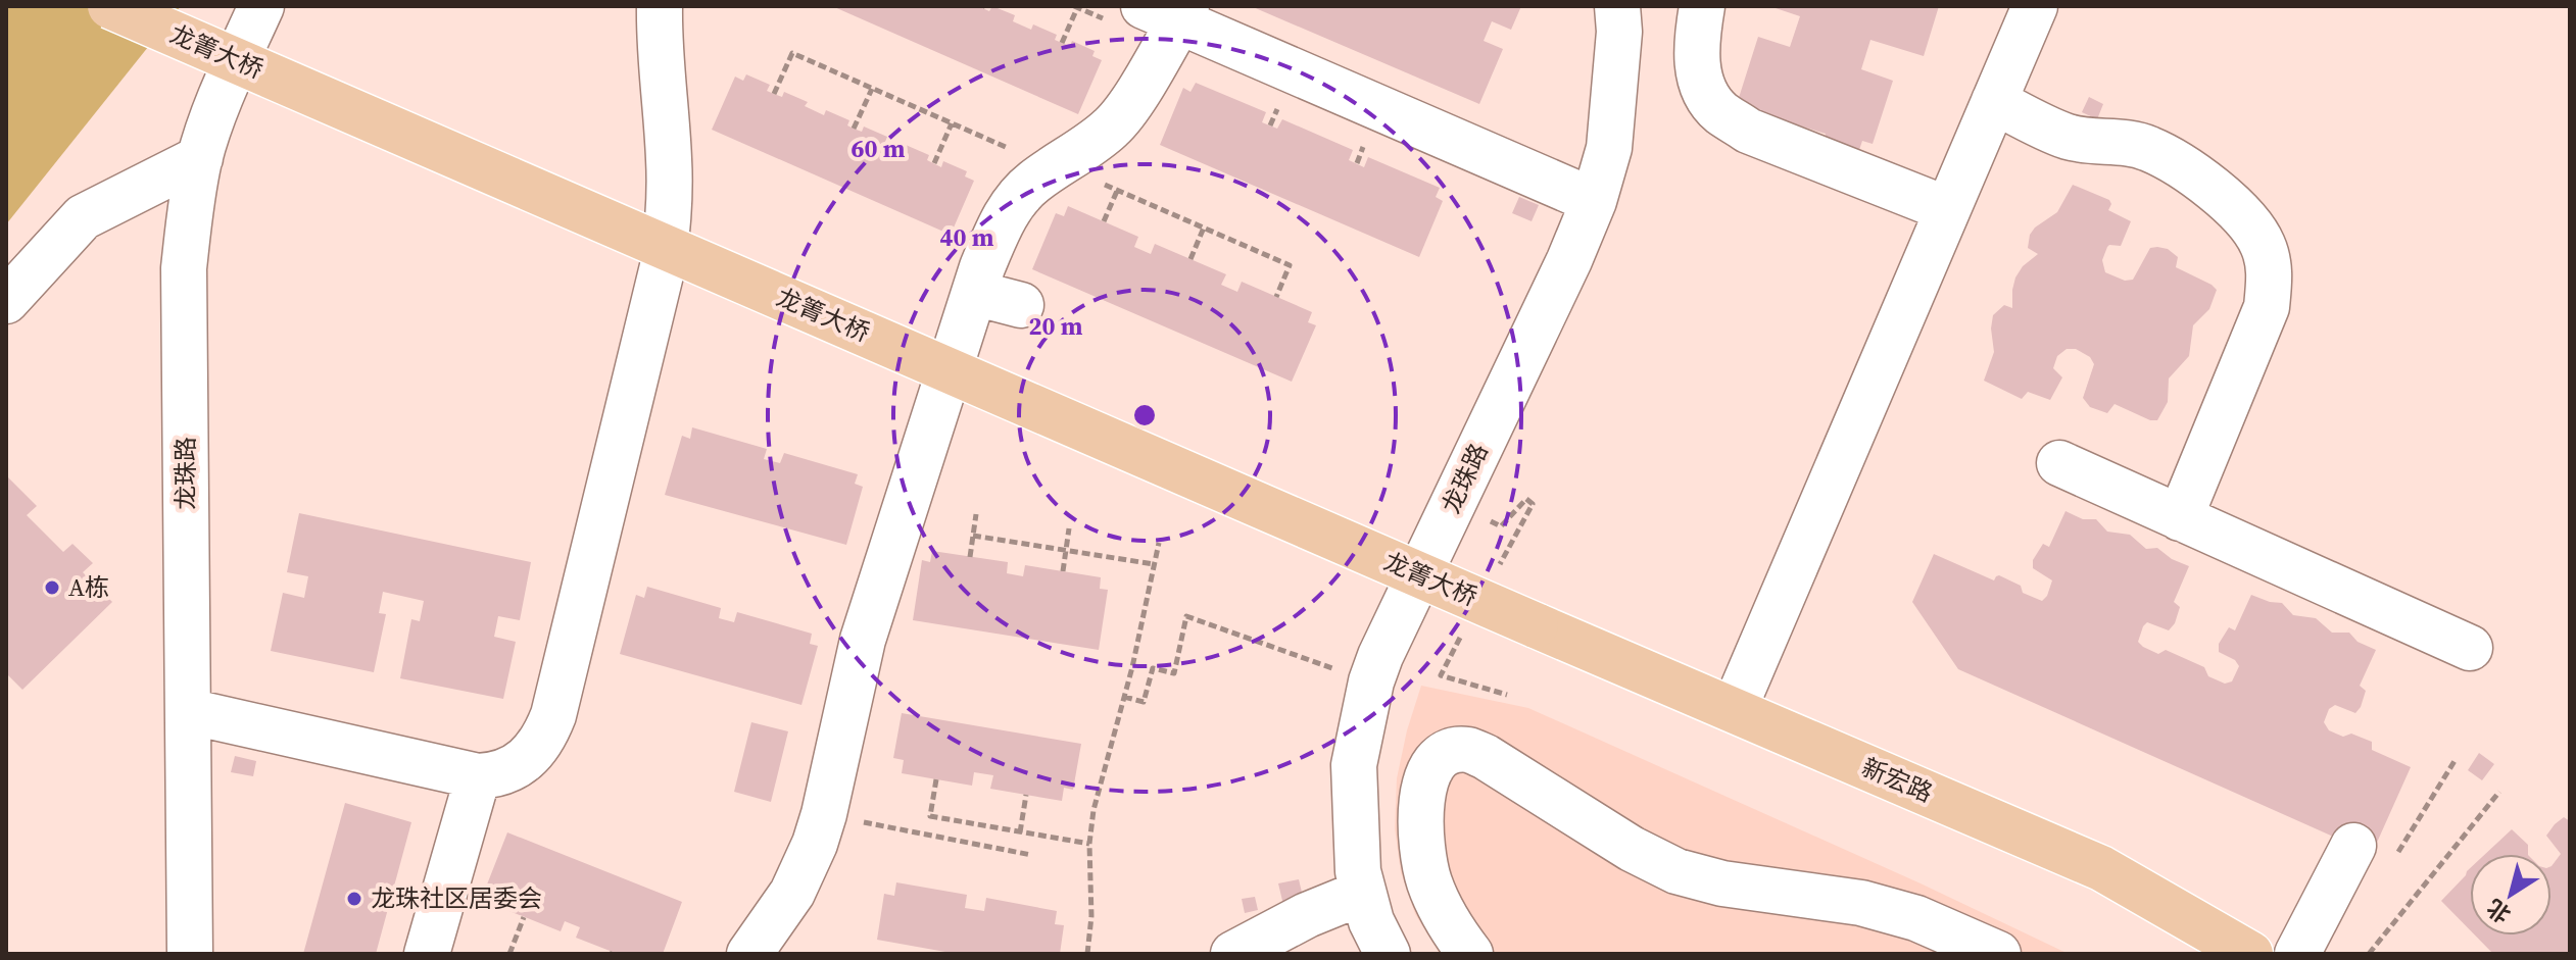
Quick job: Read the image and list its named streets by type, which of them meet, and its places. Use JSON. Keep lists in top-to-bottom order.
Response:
{
  "streets": {
    "main road": ["龙箐大桥", "新宏路"],
    "street": ["龙珠路"]
  },
  "crossings": [
    ["龙箐大桥", "新宏路"]
  ],
  "places": ["A栋", "龙珠社区居委会"],
  "north": "bottom left",
  "rings": ["60 m", "40 m", "20 m"]
}
